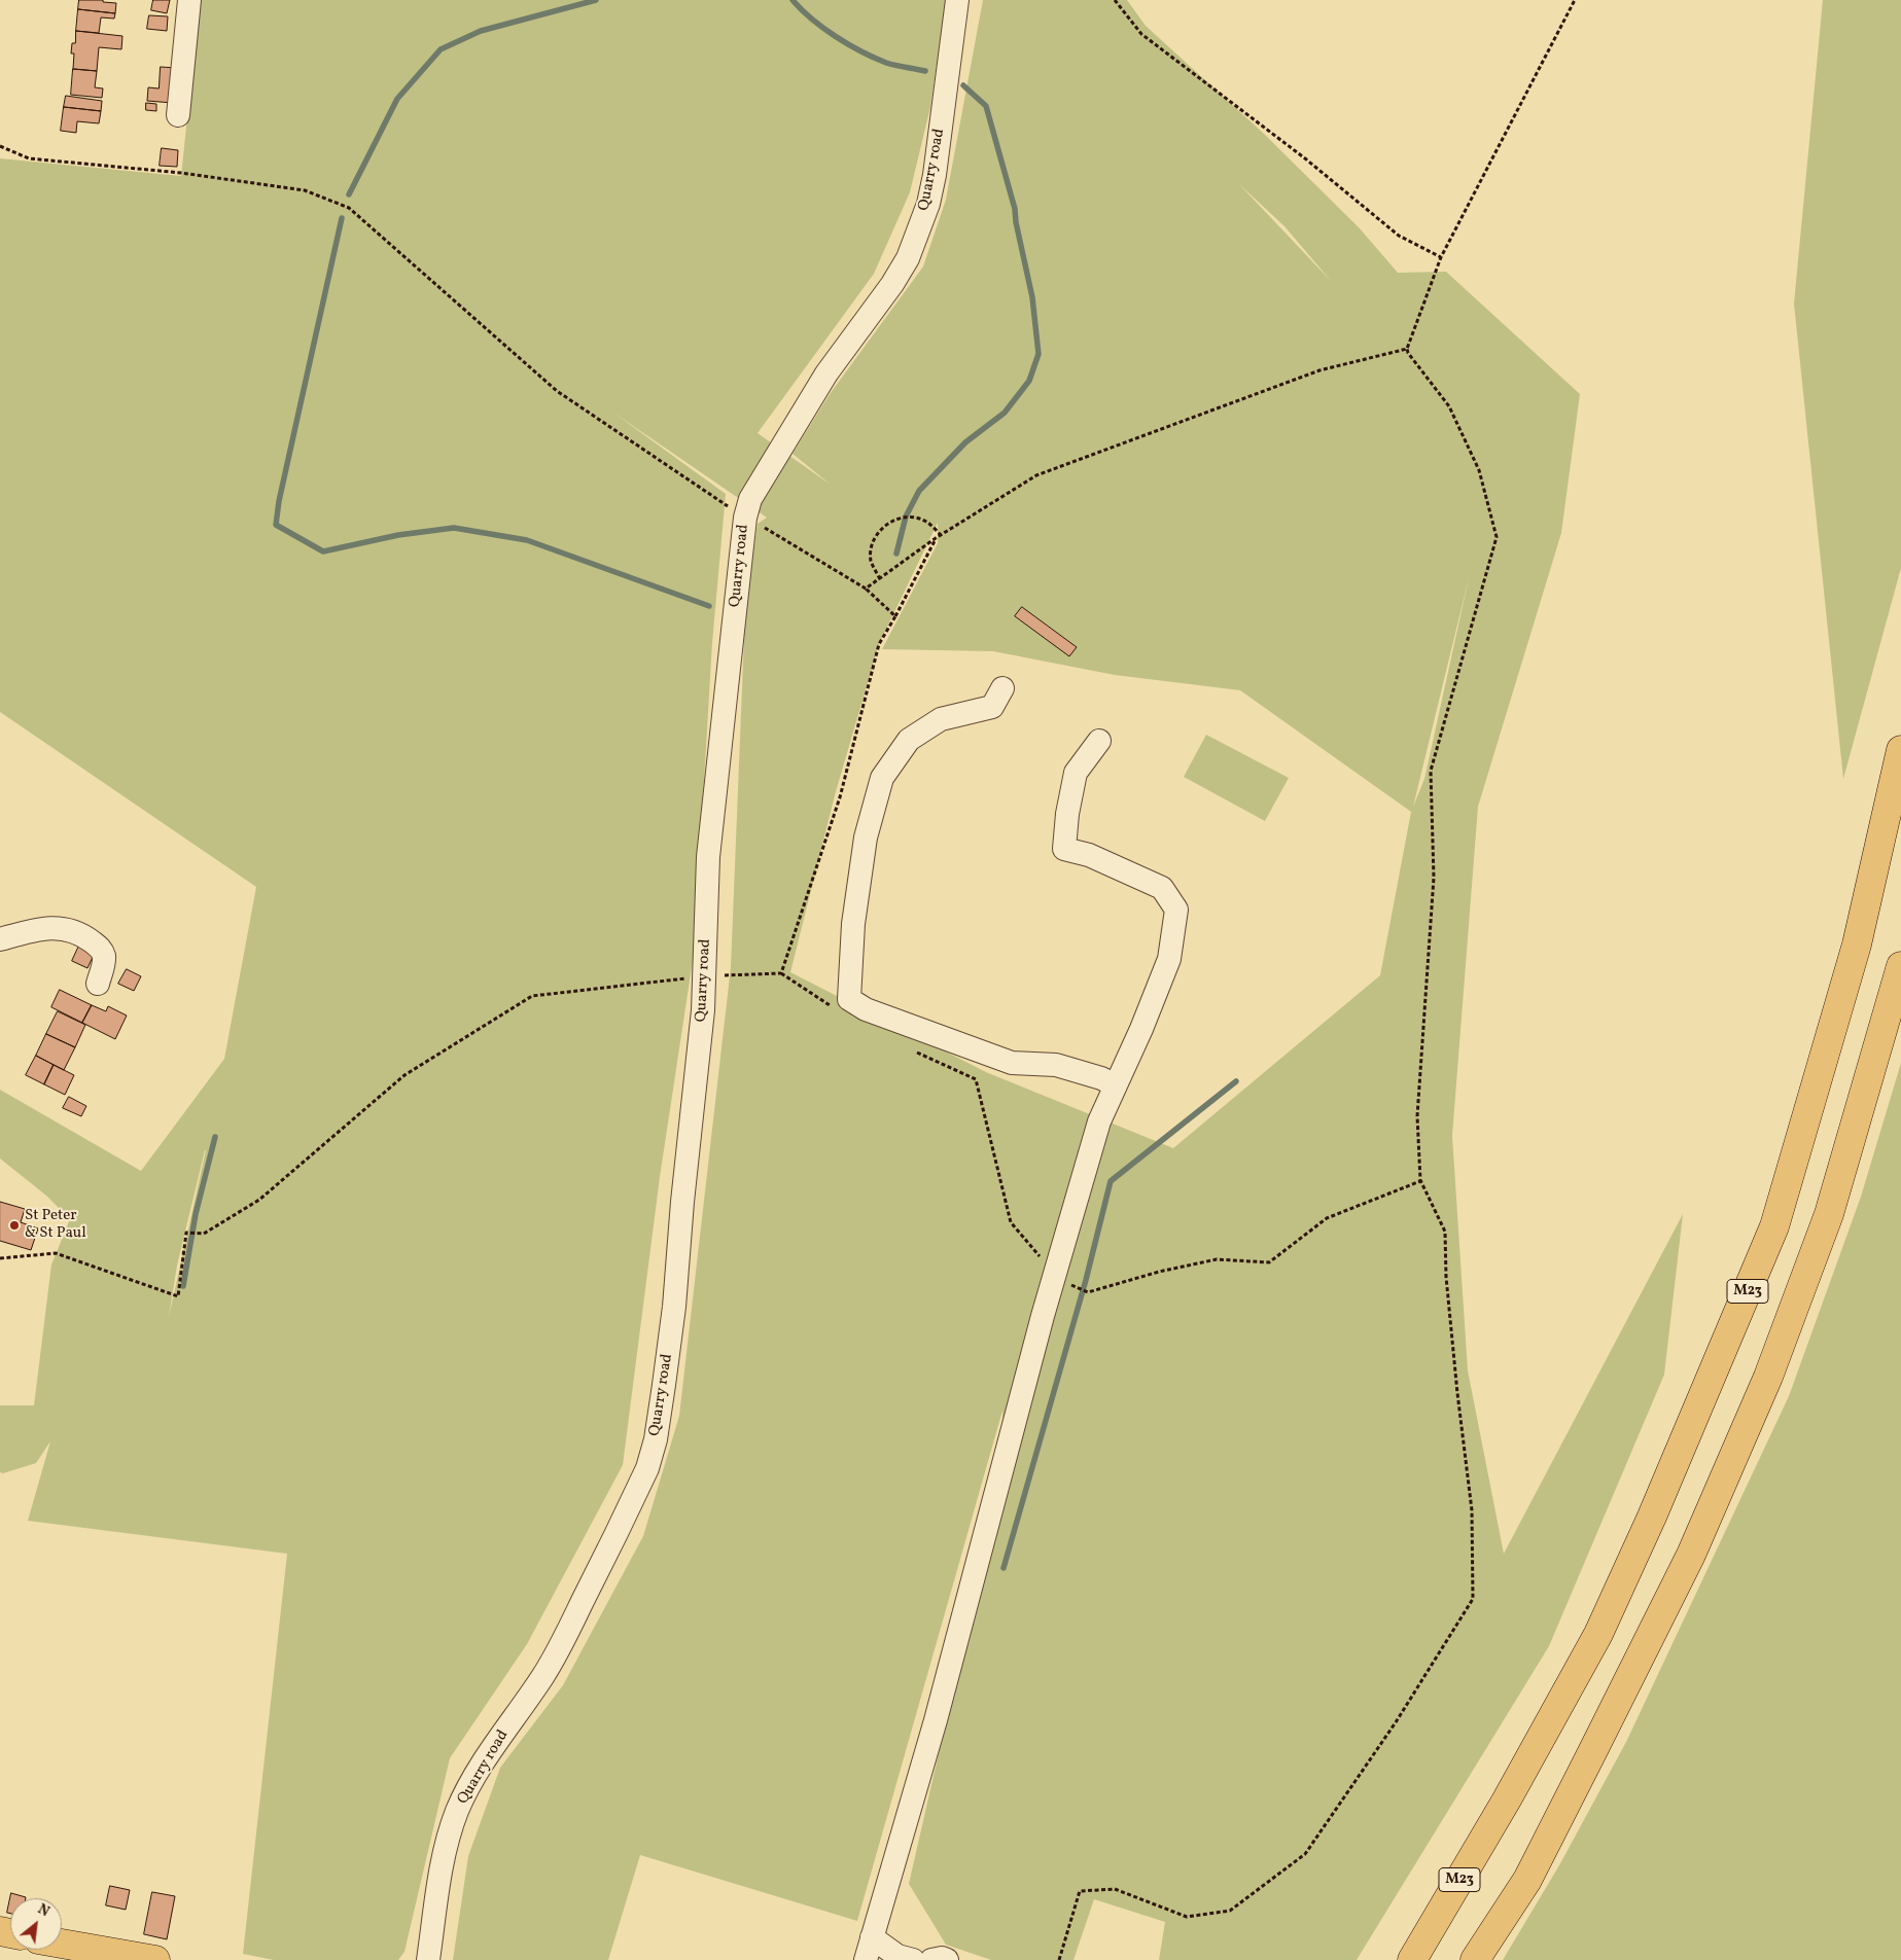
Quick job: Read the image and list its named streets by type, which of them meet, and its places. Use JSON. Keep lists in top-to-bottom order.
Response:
{
  "streets": {
    "main road": ["M23"],
    "street": ["Quarry road"]
  },
  "places": ["St Peter & St Paul"],
  "north": "top right"
}
